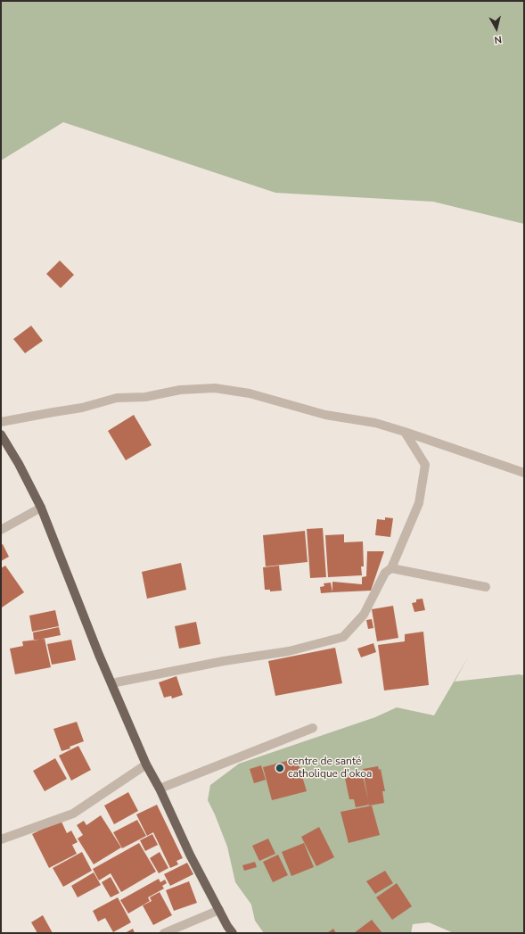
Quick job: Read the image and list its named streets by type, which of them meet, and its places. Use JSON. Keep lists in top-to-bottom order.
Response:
{
  "places": ["centre de santé catholique d'okoa"],
  "north": "bottom"
}
